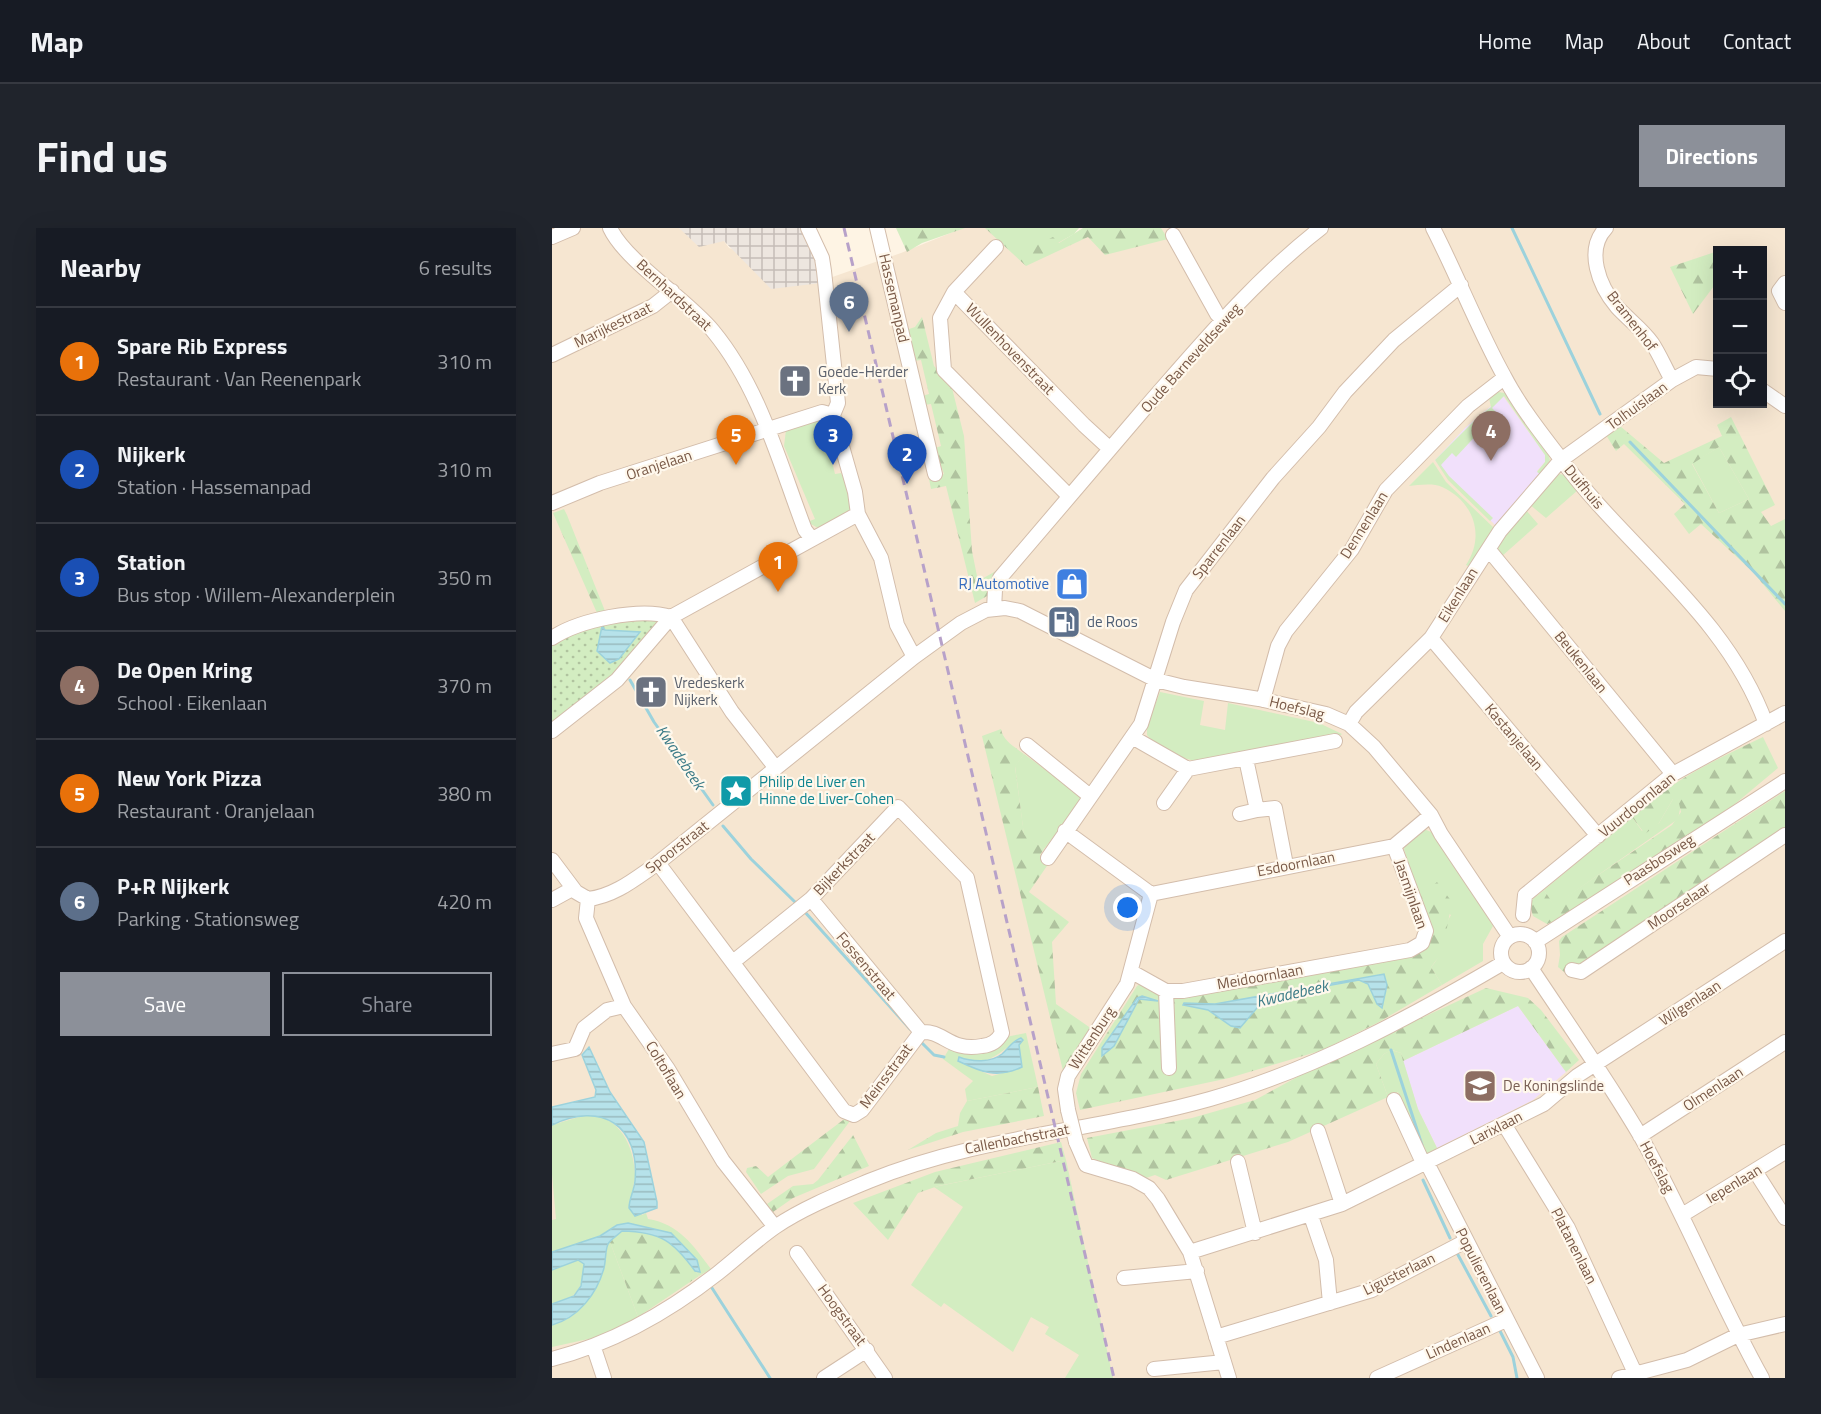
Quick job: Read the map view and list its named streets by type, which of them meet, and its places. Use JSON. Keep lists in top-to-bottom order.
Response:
{
  "streets": {
    "street": [
      "Bernhardstraat",
      "Hassemanpad",
      "Bramenhof",
      "Marijkestraat",
      "Wullenhovenstraat",
      "Oude Barneveldseweg",
      "Tolhuislaan",
      "Oranjelaan",
      "Duifhuis",
      "Dennenlaan",
      "Sparrenlaan",
      "Eikenlaan",
      "Beukenlaan",
      "Hoefslag",
      "Kastanjelaan",
      "Vuurdoornlaan",
      "Spoorstraat",
      "Paasbosweg",
      "Bijkerkstraat",
      "Esdoornlaan",
      "Jasmijnlaan",
      "Moorselaar",
      "Fossenstraat",
      "Meidoornlaan",
      "Wilgenlaan",
      "Wittenburg",
      "Coltoflaan",
      "Meinsstraat",
      "Olmenlaan",
      "Larixlaan",
      "Callenbachstraat",
      "Iepenlaan",
      "Platanenlaan",
      "Populierenlaan",
      "Ligusterlaan",
      "Hoogstraat",
      "Lindenlaan"
    ]
  },
  "crossings": [
    ["Bernhardstraat", "Marijkestraat"],
    ["Bernhardstraat", "Oranjelaan"],
    ["Bramenhof", "Tolhuislaan"],
    ["Wullenhovenstraat", "Oude Barneveldseweg"],
    ["Oude Barneveldseweg", "Hoefslag"],
    ["Tolhuislaan", "Duifhuis"],
    ["Tolhuislaan", "Eikenlaan"],
    ["Duifhuis", "Dennenlaan"],
    ["Duifhuis", "Sparrenlaan"],
    ["Duifhuis", "Eikenlaan"],
    ["Duifhuis", "Vuurdoornlaan"],
    ["Dennenlaan", "Hoefslag"],
    ["Sparrenlaan", "Hoefslag"],
    ["Eikenlaan", "Beukenlaan"],
    ["Eikenlaan", "Hoefslag"],
    ["Eikenlaan", "Kastanjelaan"],
    ["Beukenlaan", "Vuurdoornlaan"],
    ["Hoefslag", "Paasbosweg"],
    ["Hoefslag", "Esdoornlaan"],
    ["Hoefslag", "Wilgenlaan"],
    ["Hoefslag", "Olmenlaan"],
    ["Hoefslag", "Larixlaan"],
    ["Hoefslag", "Callenbachstraat"],
    ["Hoefslag", "Iepenlaan"],
    ["Kastanjelaan", "Vuurdoornlaan"],
    ["Spoorstraat", "Coltoflaan"],
    ["Spoorstraat", "Meinsstraat"],
    ["Paasbosweg", "Callenbachstraat"],
    ["Bijkerkstraat", "Fossenstraat"],
    ["Bijkerkstraat", "Meinsstraat"],
    ["Esdoornlaan", "Jasmijnlaan"],
    ["Esdoornlaan", "Wittenburg"],
    ["Jasmijnlaan", "Meidoornlaan"],
    ["Fossenstraat", "Meinsstraat"],
    ["Wilgenlaan", "Larixlaan"],
    ["Wittenburg", "Larixlaan"],
    ["Wittenburg", "Ligusterlaan"],
    ["Coltoflaan", "Callenbachstraat"],
    ["Larixlaan", "Platanenlaan"],
    ["Larixlaan", "Populierenlaan"],
    ["Populierenlaan", "Ligusterlaan"],
    ["Populierenlaan", "Lindenlaan"]
  ],
  "water": ["Kwadebeek"],
  "places": {
    "church": ["Goede-Herder Kerk", "Vredeskerk Nijkerk"],
    "shop": ["RJ Automotive"],
    "fuel station": ["de Roos"],
    "place": ["Philip de Liver en Hinne de Liver-Cohen"],
    "school or university": ["De Koningslinde"]
  },
  "page": {
    "header": "Map",
    "nav": [
      "Home",
      "Map",
      "About",
      "Contact"
    ],
    "title": "Find us",
    "buttons": [
      "Directions",
      ["Save", "Share"]
    ],
    "heading": ["Nearby", "6 results"],
    "map_buttons": ["+", "−"],
    "pins": [
      "6",
      "4",
      "3",
      "5",
      "2",
      "1"
    ],
    "list": [
      {
        "mark": "1",
        "name": "Spare Rib Express",
        "note": "Restaurant · Van Reenenpark",
        "value": "310 m"
      },
      {
        "mark": "2",
        "name": "Nijkerk",
        "note": "Station · Hassemanpad",
        "value": "310 m"
      },
      {
        "mark": "3",
        "name": "Station",
        "note": "Bus stop · Willem-Alexanderplein",
        "value": "350 m"
      },
      {
        "mark": "4",
        "name": "De Open Kring",
        "note": "School · Eikenlaan",
        "value": "370 m"
      },
      {
        "mark": "5",
        "name": "New York Pizza",
        "note": "Restaurant · Oranjelaan",
        "value": "380 m"
      },
      {
        "mark": "6",
        "name": "P+R Nijkerk",
        "note": "Parking · Stationsweg",
        "value": "420 m"
      }
    ]
  }
}
